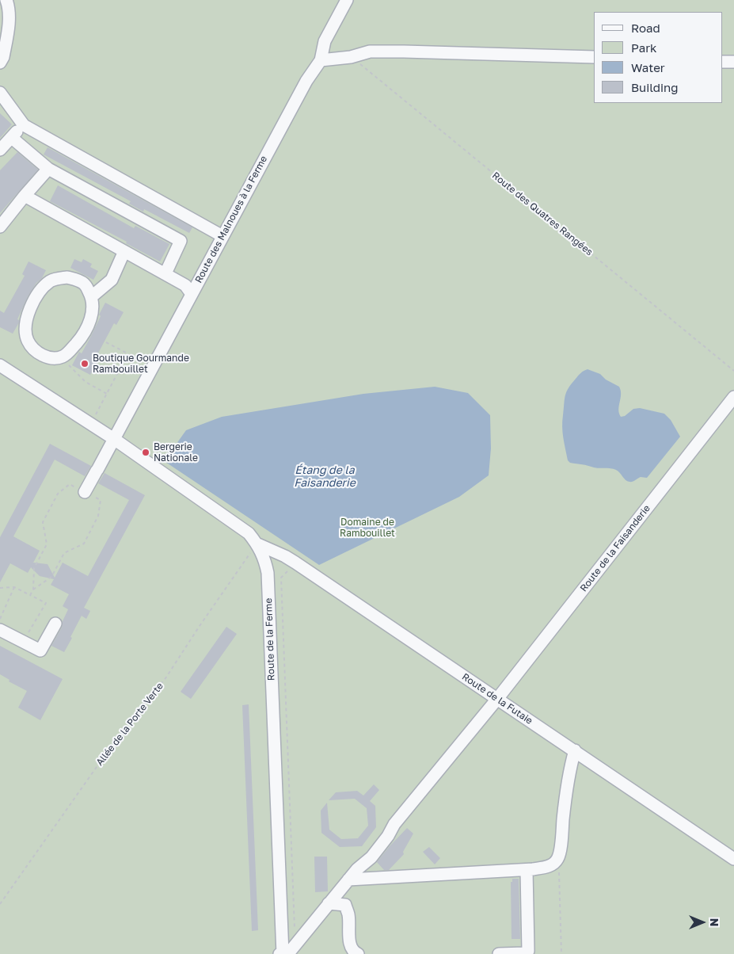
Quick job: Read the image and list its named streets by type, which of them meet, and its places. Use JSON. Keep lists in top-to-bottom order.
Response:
{
  "streets": {
    "street": [
      "Route des Malnoues à la Ferme",
      "Route de la Faisanderie",
      "Route de la Ferme",
      "Route de la Futaie"
    ],
    "path": ["Route des Quatres Rangées", "Allée de la Porte Verte"]
  },
  "crossings": [
    ["Route des Malnoues à la Ferme", "Route de la Ferme"],
    ["Route de la Faisanderie", "Route de la Ferme"],
    ["Route de la Faisanderie", "Route de la Futaie"],
    ["Route de la Ferme", "Route de la Futaie"],
    ["Route de la Ferme", "Allée de la Porte Verte"],
    ["Route de la Futaie", "Allée de la Porte Verte"]
  ],
  "water": ["Étang de la Faisanderie"],
  "parks": ["Domaine de Rambouillet"],
  "places": ["Boutique Gourmande Rambouillet", "Bergerie Nationale"],
  "legend": [
    "Road",
    "Park",
    "Water",
    "Building"
  ],
  "north": "right"
}
